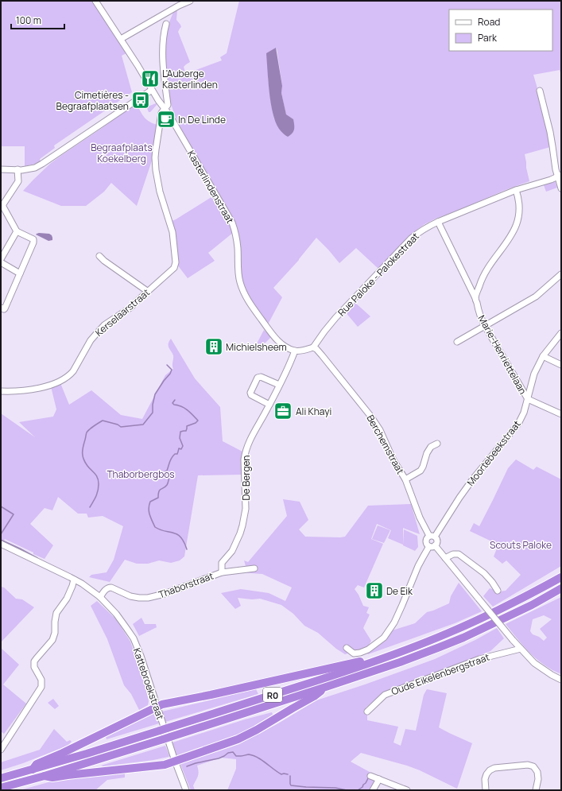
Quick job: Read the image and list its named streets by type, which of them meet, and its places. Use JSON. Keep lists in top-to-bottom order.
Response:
{
  "streets": {
    "highway": ["R0"],
    "street": [
      "Kasterlindenstraat",
      "Rue Paloke - Palokestraat",
      "Kerselaarstraat",
      "Marie-Henriettelaan",
      "Berchemstraat",
      "Moortebeekstraat",
      "De Bergen",
      "Thaborstraat",
      "Oude Eikelenbergstraat",
      "Kattebroekstraat"
    ]
  },
  "crossings": [
    ["Kasterlindenstraat", "Kerselaarstraat"],
    ["Kasterlindenstraat", "De Bergen"],
    ["Rue Paloke - Palokestraat", "Marie-Henriettelaan"],
    ["Rue Paloke - Palokestraat", "Berchemstraat"],
    ["Marie-Henriettelaan", "Moortebeekstraat"],
    ["Berchemstraat", "Moortebeekstraat"],
    ["De Bergen", "Thaborstraat"],
    ["Thaborstraat", "Kattebroekstraat"]
  ],
  "parks": ["Begraafplaats Koekelberg", "Thaborbergbos", "Scouts Paloke"],
  "places": {
    "restaurant": ["L'Auberge Kasterlinden"],
    "bus stop": ["Cimetières - Begraafplaatsen"],
    "cafe": ["In De Linde"],
    "building": ["Michielsheem", "De Eik"],
    "office": ["Ali Khayi"]
  },
  "legend": ["Road", "Park"],
  "scale_bar": "100 m"
}
